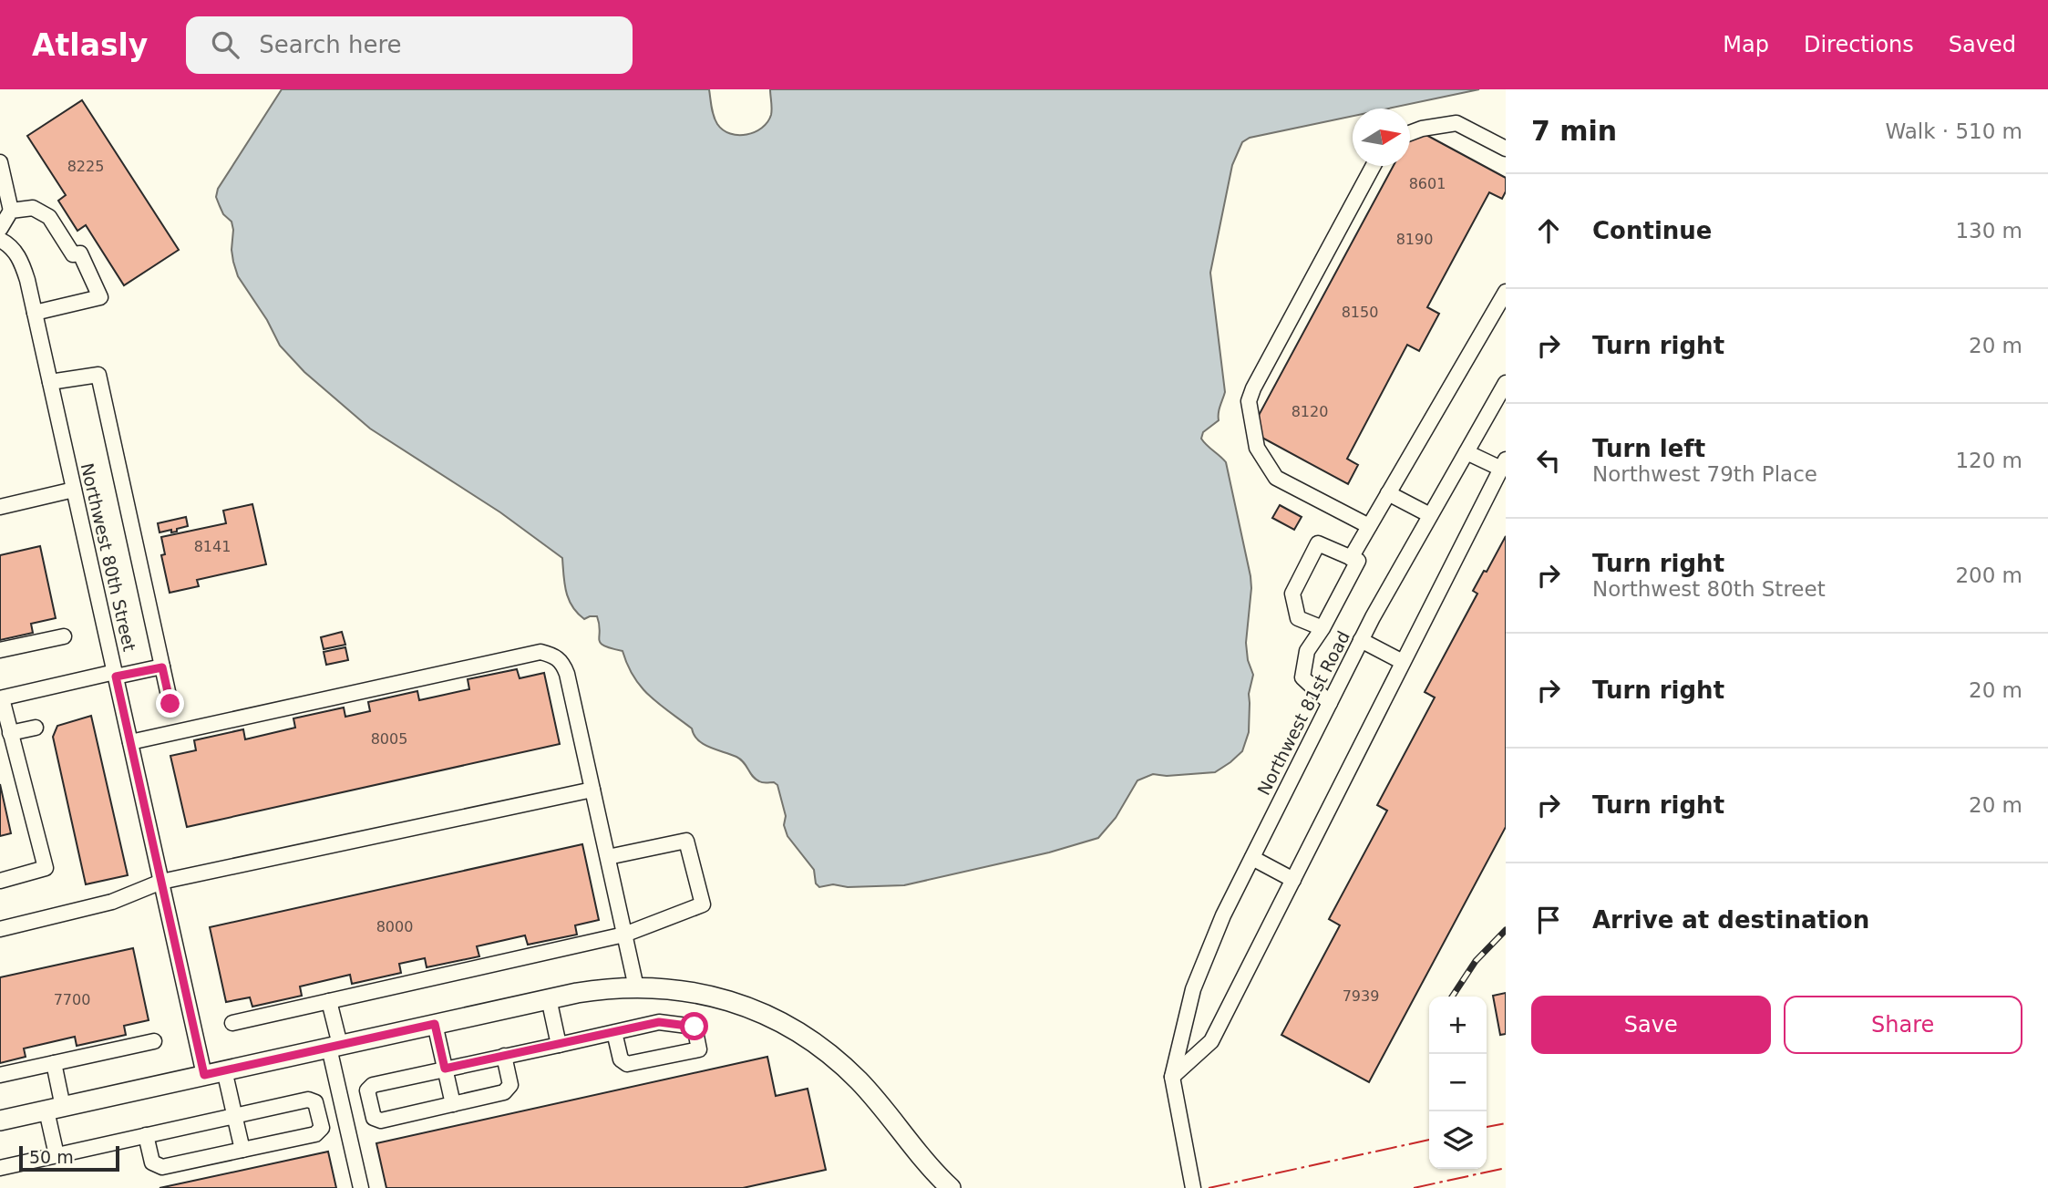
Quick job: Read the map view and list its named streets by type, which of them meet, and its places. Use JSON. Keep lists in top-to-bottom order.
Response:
{
  "streets": {
    "street": ["Northwest 80th Street", "Northwest 81st Road"]
  },
  "house_numbers": [
    "8225",
    "8601",
    "8190",
    "8150",
    "8120",
    "8141",
    "8005",
    "8000",
    "7939",
    "7700"
  ],
  "scale_bar": "50 m",
  "north": "right",
  "page": {
    "header": "Atlasly",
    "search": "Search here",
    "nav": ["Map", "Directions", "Saved"],
    "heading": ["7 min", "Walk · 510 m"],
    "list": [
      ["Continue", "130 m"],
      ["Turn right", "20 m"],
      ["Turn left", "Northwest 79th Place", "120 m"],
      ["Turn right", "Northwest 80th Street", "200 m"],
      ["Turn right", "20 m"],
      ["Turn right", "20 m"],
      "Arrive at destination"
    ],
    "buttons": ["Save", "Share"],
    "map_buttons": ["+", "−"],
    "scale": "50 m"
  }
}
